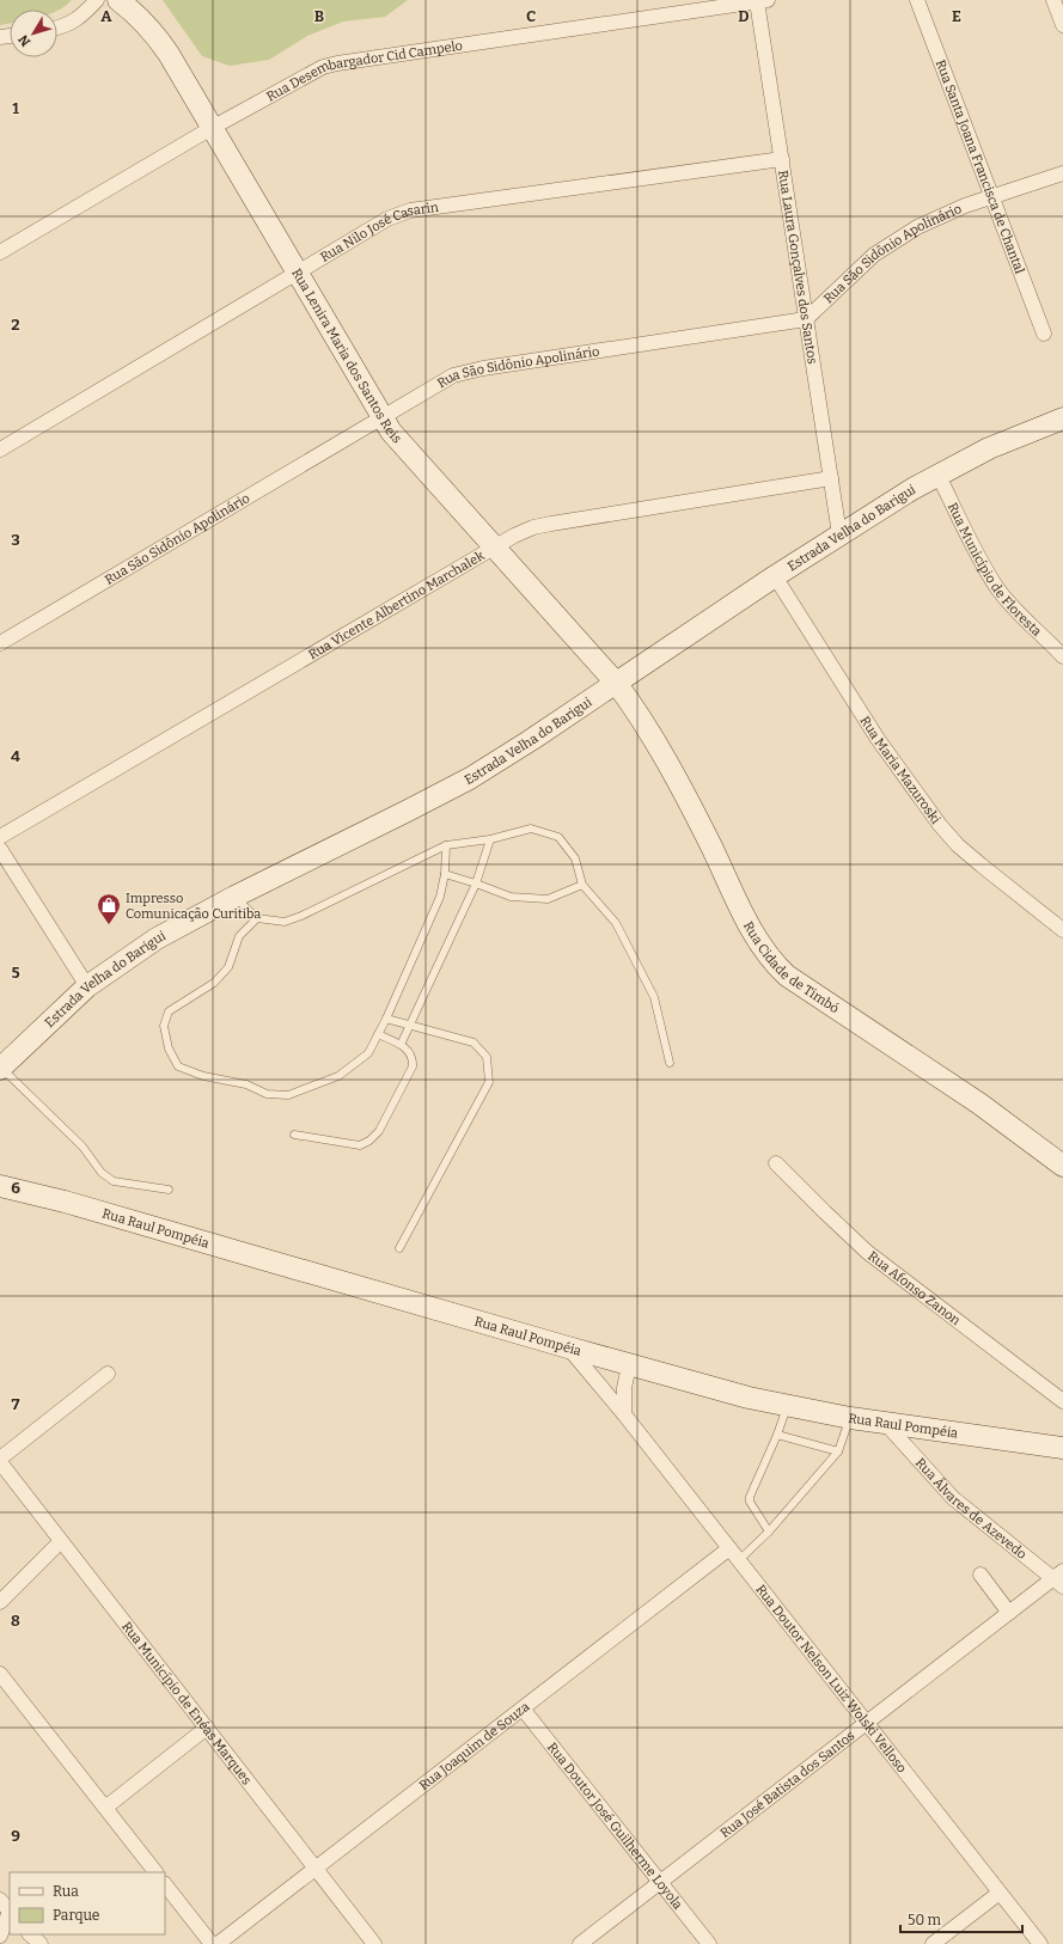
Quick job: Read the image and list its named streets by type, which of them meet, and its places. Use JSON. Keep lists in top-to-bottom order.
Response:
{
  "streets": {
    "main road": [
      "Rua Lenira Maria dos Santos Reis",
      "Estrada Velha do Barigui",
      "Rua Cidade de Timbó",
      "Rua Raul Pompéia"
    ],
    "street": [
      "Rua Desembargador Cid Campelo",
      "Rua Santa Joana Francisca de Chantal",
      "Rua Nilo José Casarin",
      "Rua São Sidônio Apolinário",
      "Rua Laura Gonçalves dos Santos",
      "Rua Município de Floresta",
      "Rua Vicente Albertino Marchalek",
      "Rua Maria Mazuroski",
      "Rua Afonso Zanon",
      "Rua Álvares de Azevedo",
      "Rua Doutor Nelson Luiz Wolski Velloso",
      "Rua Município de Enéas Marques",
      "Rua Joaquim de Souza",
      "Rua José Batista dos Santos",
      "Rua Doutor José Guilherme Loyola"
    ]
  },
  "crossings": [
    ["Rua Desembargador Cid Campelo", "Rua Laura Gonçalves dos Santos"],
    ["Rua Desembargador Cid Campelo", "Rua Lenira Maria dos Santos Reis"],
    ["Rua Santa Joana Francisca de Chantal", "Rua São Sidônio Apolinário"],
    ["Rua Nilo José Casarin", "Rua Laura Gonçalves dos Santos"],
    ["Rua Nilo José Casarin", "Rua Lenira Maria dos Santos Reis"],
    ["Rua São Sidônio Apolinário", "Rua Laura Gonçalves dos Santos"],
    ["Rua São Sidônio Apolinário", "Rua Lenira Maria dos Santos Reis"],
    ["Rua Laura Gonçalves dos Santos", "Estrada Velha do Barigui"],
    ["Rua Laura Gonçalves dos Santos", "Rua Vicente Albertino Marchalek"],
    ["Rua Lenira Maria dos Santos Reis", "Estrada Velha do Barigui"],
    ["Rua Lenira Maria dos Santos Reis", "Rua Vicente Albertino Marchalek"],
    ["Rua Lenira Maria dos Santos Reis", "Rua Cidade de Timbó"],
    ["Estrada Velha do Barigui", "Rua Município de Floresta"],
    ["Estrada Velha do Barigui", "Rua Maria Mazuroski"],
    ["Estrada Velha do Barigui", "Rua Cidade de Timbó"],
    ["Rua Raul Pompéia", "Rua Álvares de Azevedo"],
    ["Rua Raul Pompéia", "Rua Doutor Nelson Luiz Wolski Velloso"],
    ["Rua Álvares de Azevedo", "Rua José Batista dos Santos"],
    ["Rua Doutor Nelson Luiz Wolski Velloso", "Rua Joaquim de Souza"],
    ["Rua Doutor Nelson Luiz Wolski Velloso", "Rua José Batista dos Santos"],
    ["Rua Município de Enéas Marques", "Rua Joaquim de Souza"],
    ["Rua Joaquim de Souza", "Rua Doutor José Guilherme Loyola"],
    ["Rua José Batista dos Santos", "Rua Doutor José Guilherme Loyola"]
  ],
  "places": {
    "shop": ["Impresso Comunicação Curitiba"]
  },
  "legend": ["Rua", "Parque"],
  "scale_bar": "50 m",
  "north": "bottom left",
  "grid": {
    "columns": [
      "A",
      "B",
      "C",
      "D",
      "E"
    ],
    "rows": [
      "1",
      "2",
      "3",
      "4",
      "5",
      "6",
      "7",
      "8",
      "9"
    ]
  }
}
